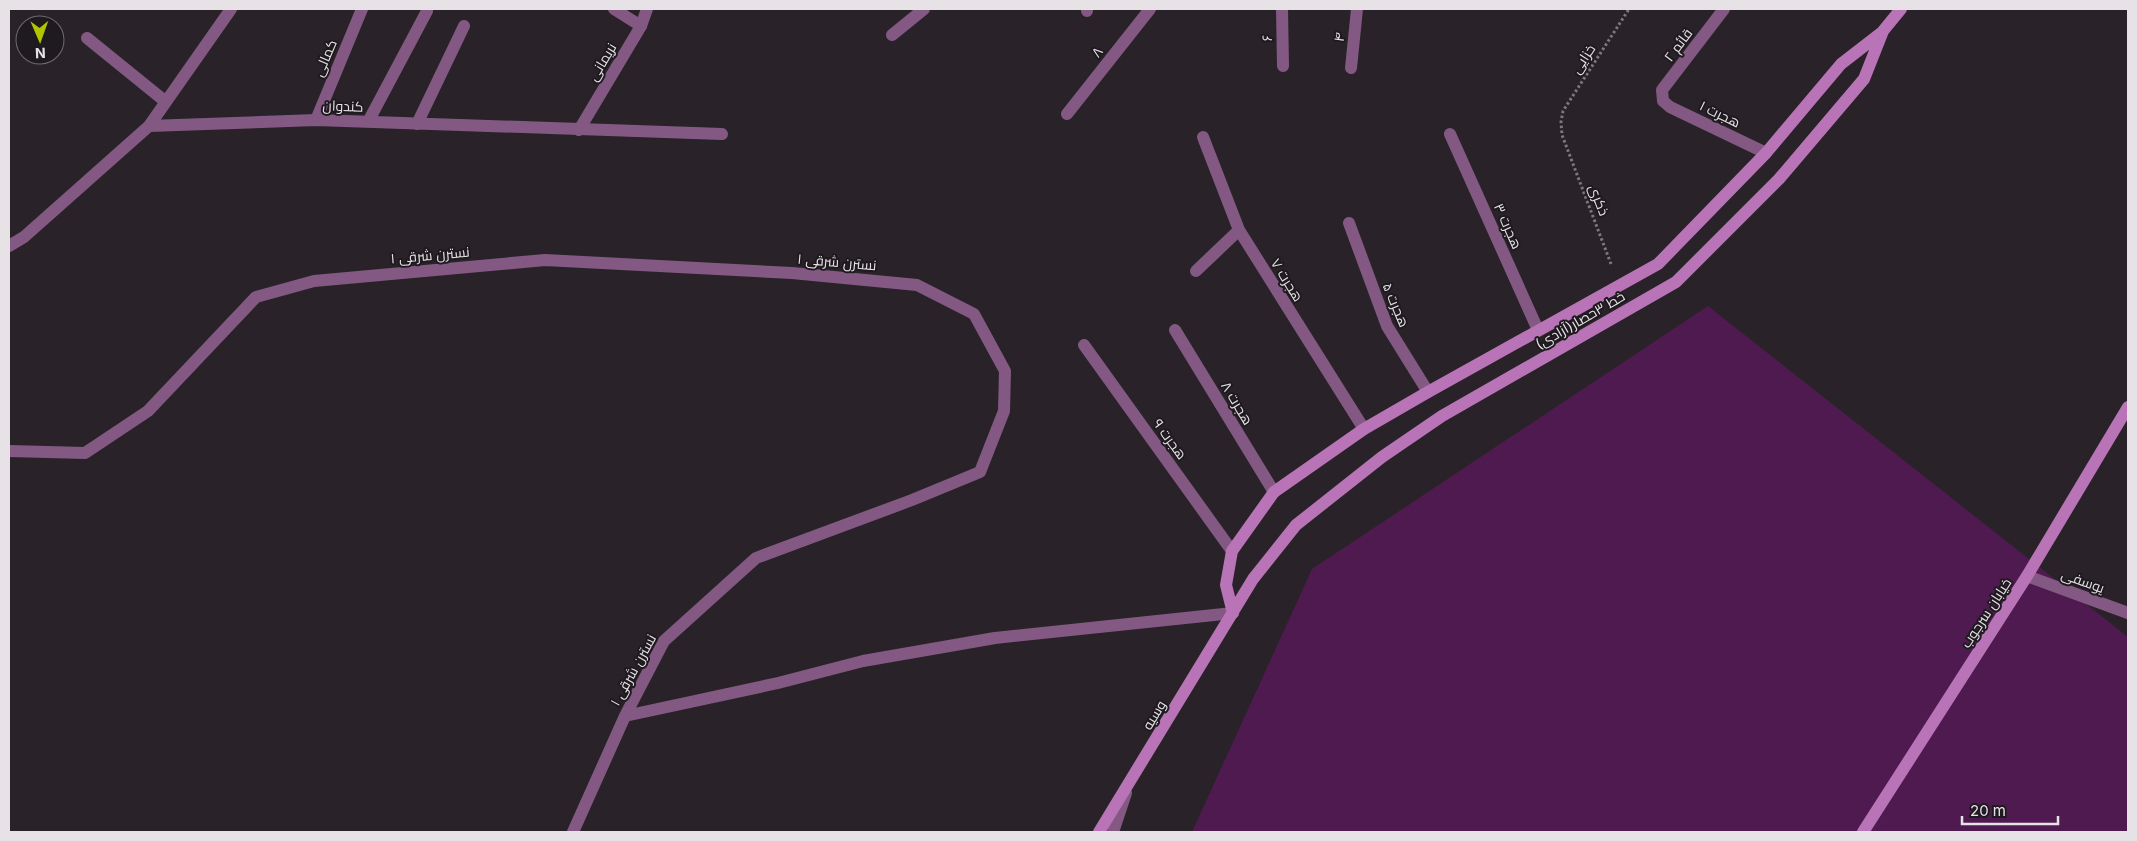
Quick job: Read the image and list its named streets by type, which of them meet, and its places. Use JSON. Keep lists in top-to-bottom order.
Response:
{
  "streets": {
    "street": [
      "۴",
      "۶",
      "قائم ۲",
      "۸",
      "کمالی",
      "نریمانی",
      "کندوان",
      "هجرت ۱",
      "هجرت ۳",
      "نسترن شرقی ۱",
      "هجرت ۷",
      "هجرت ۵",
      "خط ۳حصار(آزادی)",
      "هجرت ۸",
      "هجرت ۹",
      "یوسفی",
      "خیابان سرجوب",
      "وسیه"
    ],
    "path": ["خزایی", "ذکری"]
  },
  "crossings": [
    ["قائم ۲", "هجرت ۱"],
    ["کمالی", "کندوان"],
    ["خزایی", "ذکری"],
    ["نریمانی", "کندوان"],
    ["خط ۳حصار(آزادی)", "وسیه"],
    ["یوسفی", "خیابان سرجوب"]
  ],
  "scale_bar": "20 m",
  "north": "bottom"
}
